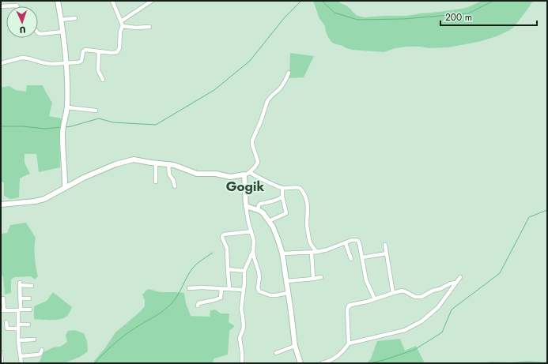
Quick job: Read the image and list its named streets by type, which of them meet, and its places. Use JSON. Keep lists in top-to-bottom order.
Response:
{
  "districts": ["Gogik"],
  "scale_bar": "200 m",
  "north": "bottom"
}
